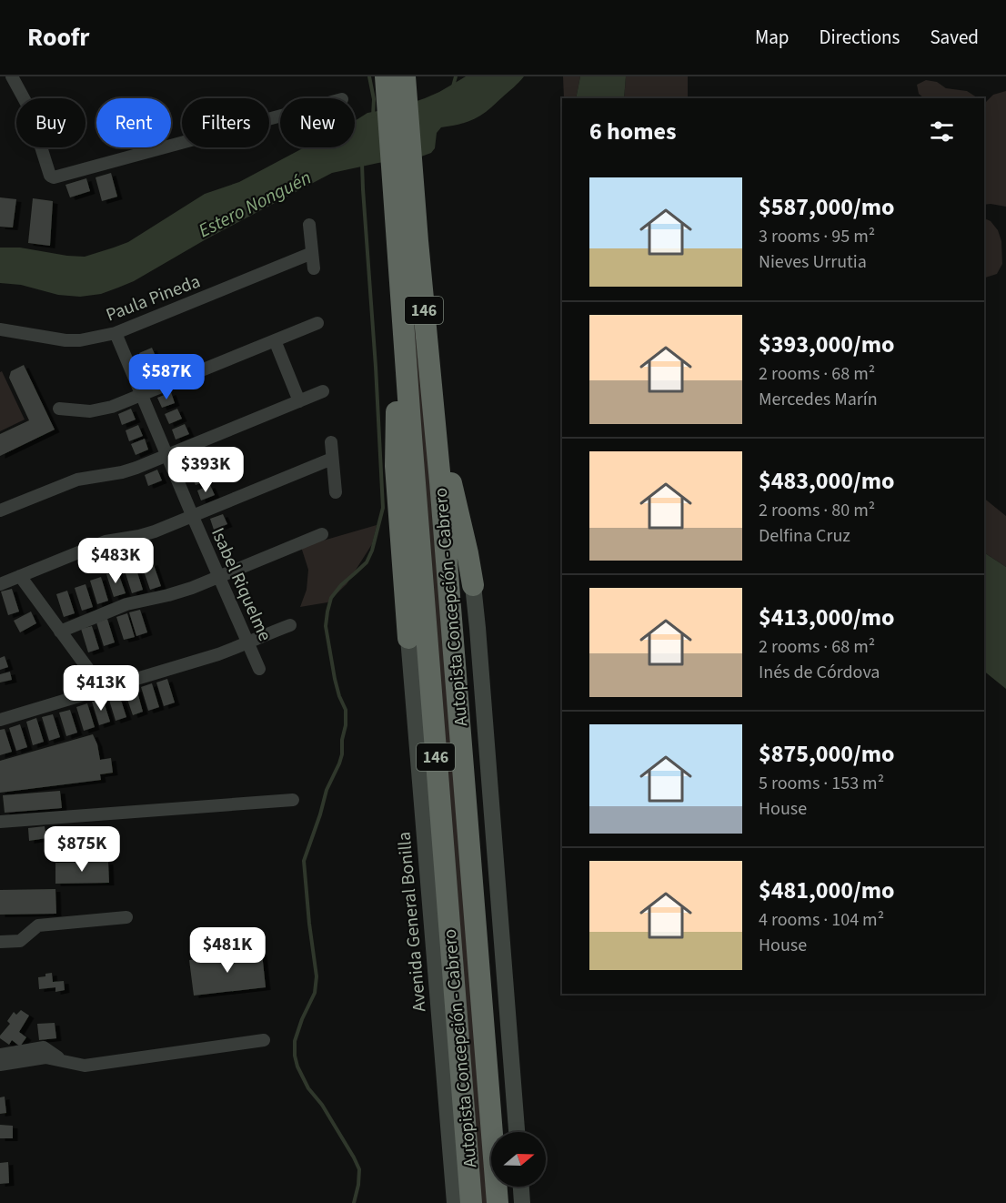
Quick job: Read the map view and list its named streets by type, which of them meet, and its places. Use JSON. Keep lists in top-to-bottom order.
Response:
{
  "streets": {
    "highway": ["146", "Autopista Concepción - Cabrero"],
    "street": ["Paula Pineda", "Isabel Riquelme", "Avenida General Bonilla"]
  },
  "crossings": [
    ["Paula Pineda", "Isabel Riquelme"]
  ],
  "water": ["Estero Nonguén"],
  "north": "right",
  "page": {
    "header": "Roofr",
    "nav": ["Map", "Directions", "Saved"],
    "chip": [
      "Buy",
      "Rent",
      "Filters",
      "New"
    ],
    "heading": "6 homes",
    "list": [
      {
        "name": "$587,000/mo",
        "note": "3 rooms · 95 m² · Nieves Urrutia"
      },
      {
        "name": "$393,000/mo",
        "note": "2 rooms · 68 m² · Mercedes Marín"
      },
      {
        "name": "$483,000/mo",
        "note": "2 rooms · 80 m² · Delfina Cruz"
      },
      {
        "name": "$413,000/mo",
        "note": "2 rooms · 68 m² · Inés de Córdova"
      },
      {
        "name": "$875,000/mo",
        "note": "5 rooms · 153 m² · House"
      },
      {
        "name": "$481,000/mo",
        "note": "4 rooms · 104 m² · House"
      }
    ],
    "price": [
      "$587K",
      "$393K",
      "$483K",
      "$413K",
      "$875K",
      "$481K"
    ]
  }
}
